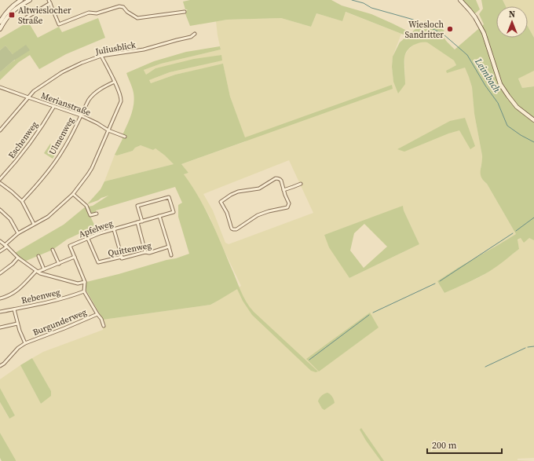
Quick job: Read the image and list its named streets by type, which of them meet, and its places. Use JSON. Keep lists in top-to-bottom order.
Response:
{
  "streets": {
    "street": [
      "Juliusblick",
      "Merianstraße",
      "Ulmenweg",
      "Eschenweg",
      "Apfelweg",
      "Quittenweg",
      "Rebenweg",
      "Burgunderweg"
    ]
  },
  "crossings": [
    ["Juliusblick", "Merianstraße"],
    ["Merianstraße", "Ulmenweg"],
    ["Merianstraße", "Eschenweg"],
    ["Apfelweg", "Quittenweg"],
    ["Apfelweg", "Rebenweg"],
    ["Rebenweg", "Burgunderweg"]
  ],
  "water": ["Leimbach"],
  "places": {
    "transit": ["Altwieslocher Straße"],
    "other": ["Wiesloch Sandritter"]
  },
  "scale_bar": "200 m",
  "north": "top"
}
